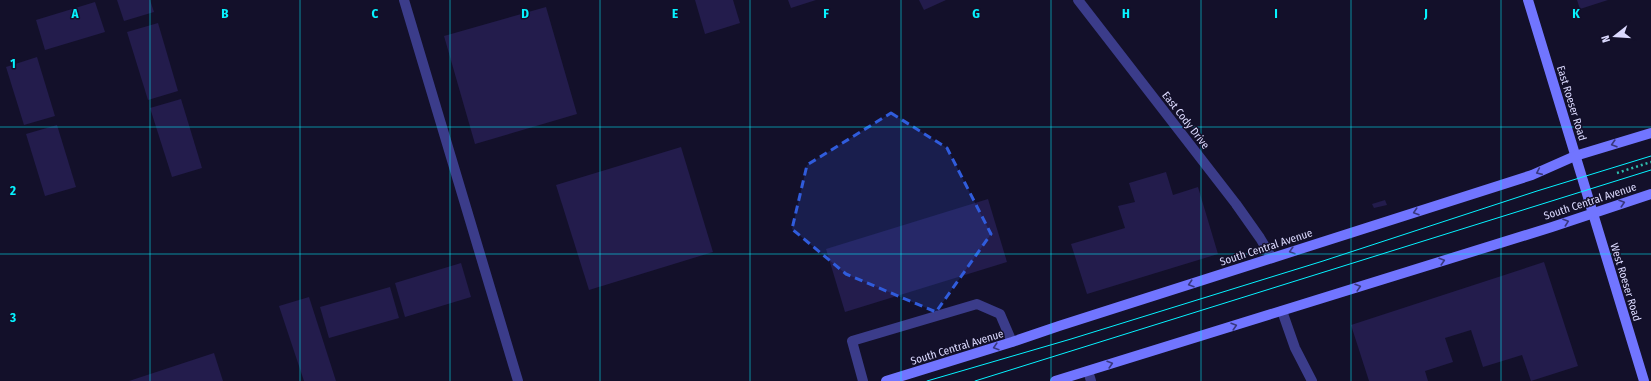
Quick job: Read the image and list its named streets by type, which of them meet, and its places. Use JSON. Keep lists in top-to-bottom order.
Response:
{
  "streets": {
    "main road": ["East Roeser Road", "South Central Avenue", "West Roeser Road"],
    "street": ["East Cody Drive"]
  },
  "crossings": [
    ["East Roeser Road", "South Central Avenue"],
    ["East Roeser Road", "West Roeser Road"],
    ["East Cody Drive", "South Central Avenue"],
    ["South Central Avenue", "West Roeser Road"]
  ],
  "north": "left",
  "grid": {
    "columns": [
      "A",
      "B",
      "C",
      "D",
      "E",
      "F",
      "G",
      "H",
      "I",
      "J",
      "K"
    ],
    "rows": ["1", "2", "3"]
  }
}
